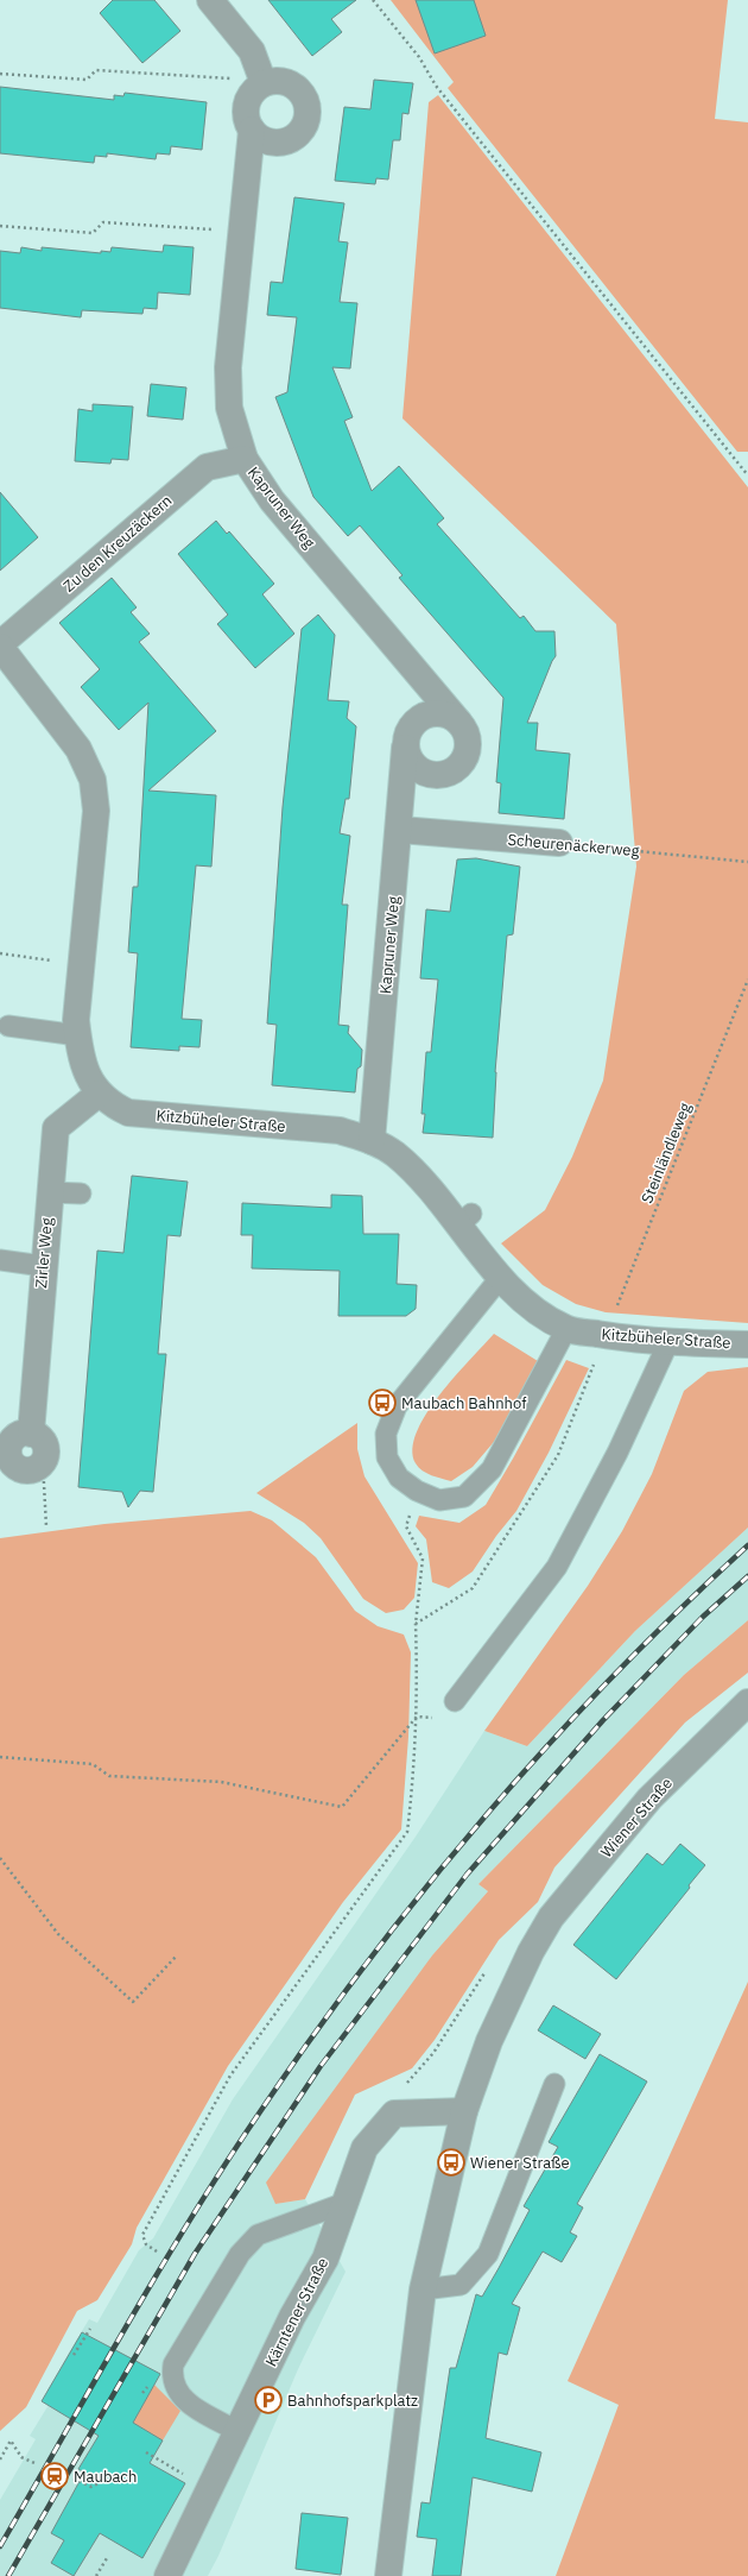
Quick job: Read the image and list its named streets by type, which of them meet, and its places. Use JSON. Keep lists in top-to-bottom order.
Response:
{
  "streets": {
    "street": [
      "Kapruner Weg",
      "Zu den Kreuzäckern",
      "Scheurenäckerweg",
      "Kitzbüheler Straße",
      "Zirler Weg",
      "Wiener Straße",
      "Kärntener Straße"
    ],
    "path": ["Steinländleweg"]
  },
  "crossings": [
    ["Kapruner Weg", "Zu den Kreuzäckern"],
    ["Kapruner Weg", "Scheurenäckerweg"],
    ["Kapruner Weg", "Kitzbüheler Straße"],
    ["Zu den Kreuzäckern", "Kitzbüheler Straße"],
    ["Kitzbüheler Straße", "Steinländleweg"],
    ["Kitzbüheler Straße", "Zirler Weg"]
  ],
  "places": {
    "bus stop": ["Maubach Bahnhof", "Wiener Straße"],
    "parking": ["Bahnhofsparkplatz"],
    "station": ["Maubach"]
  }
}
